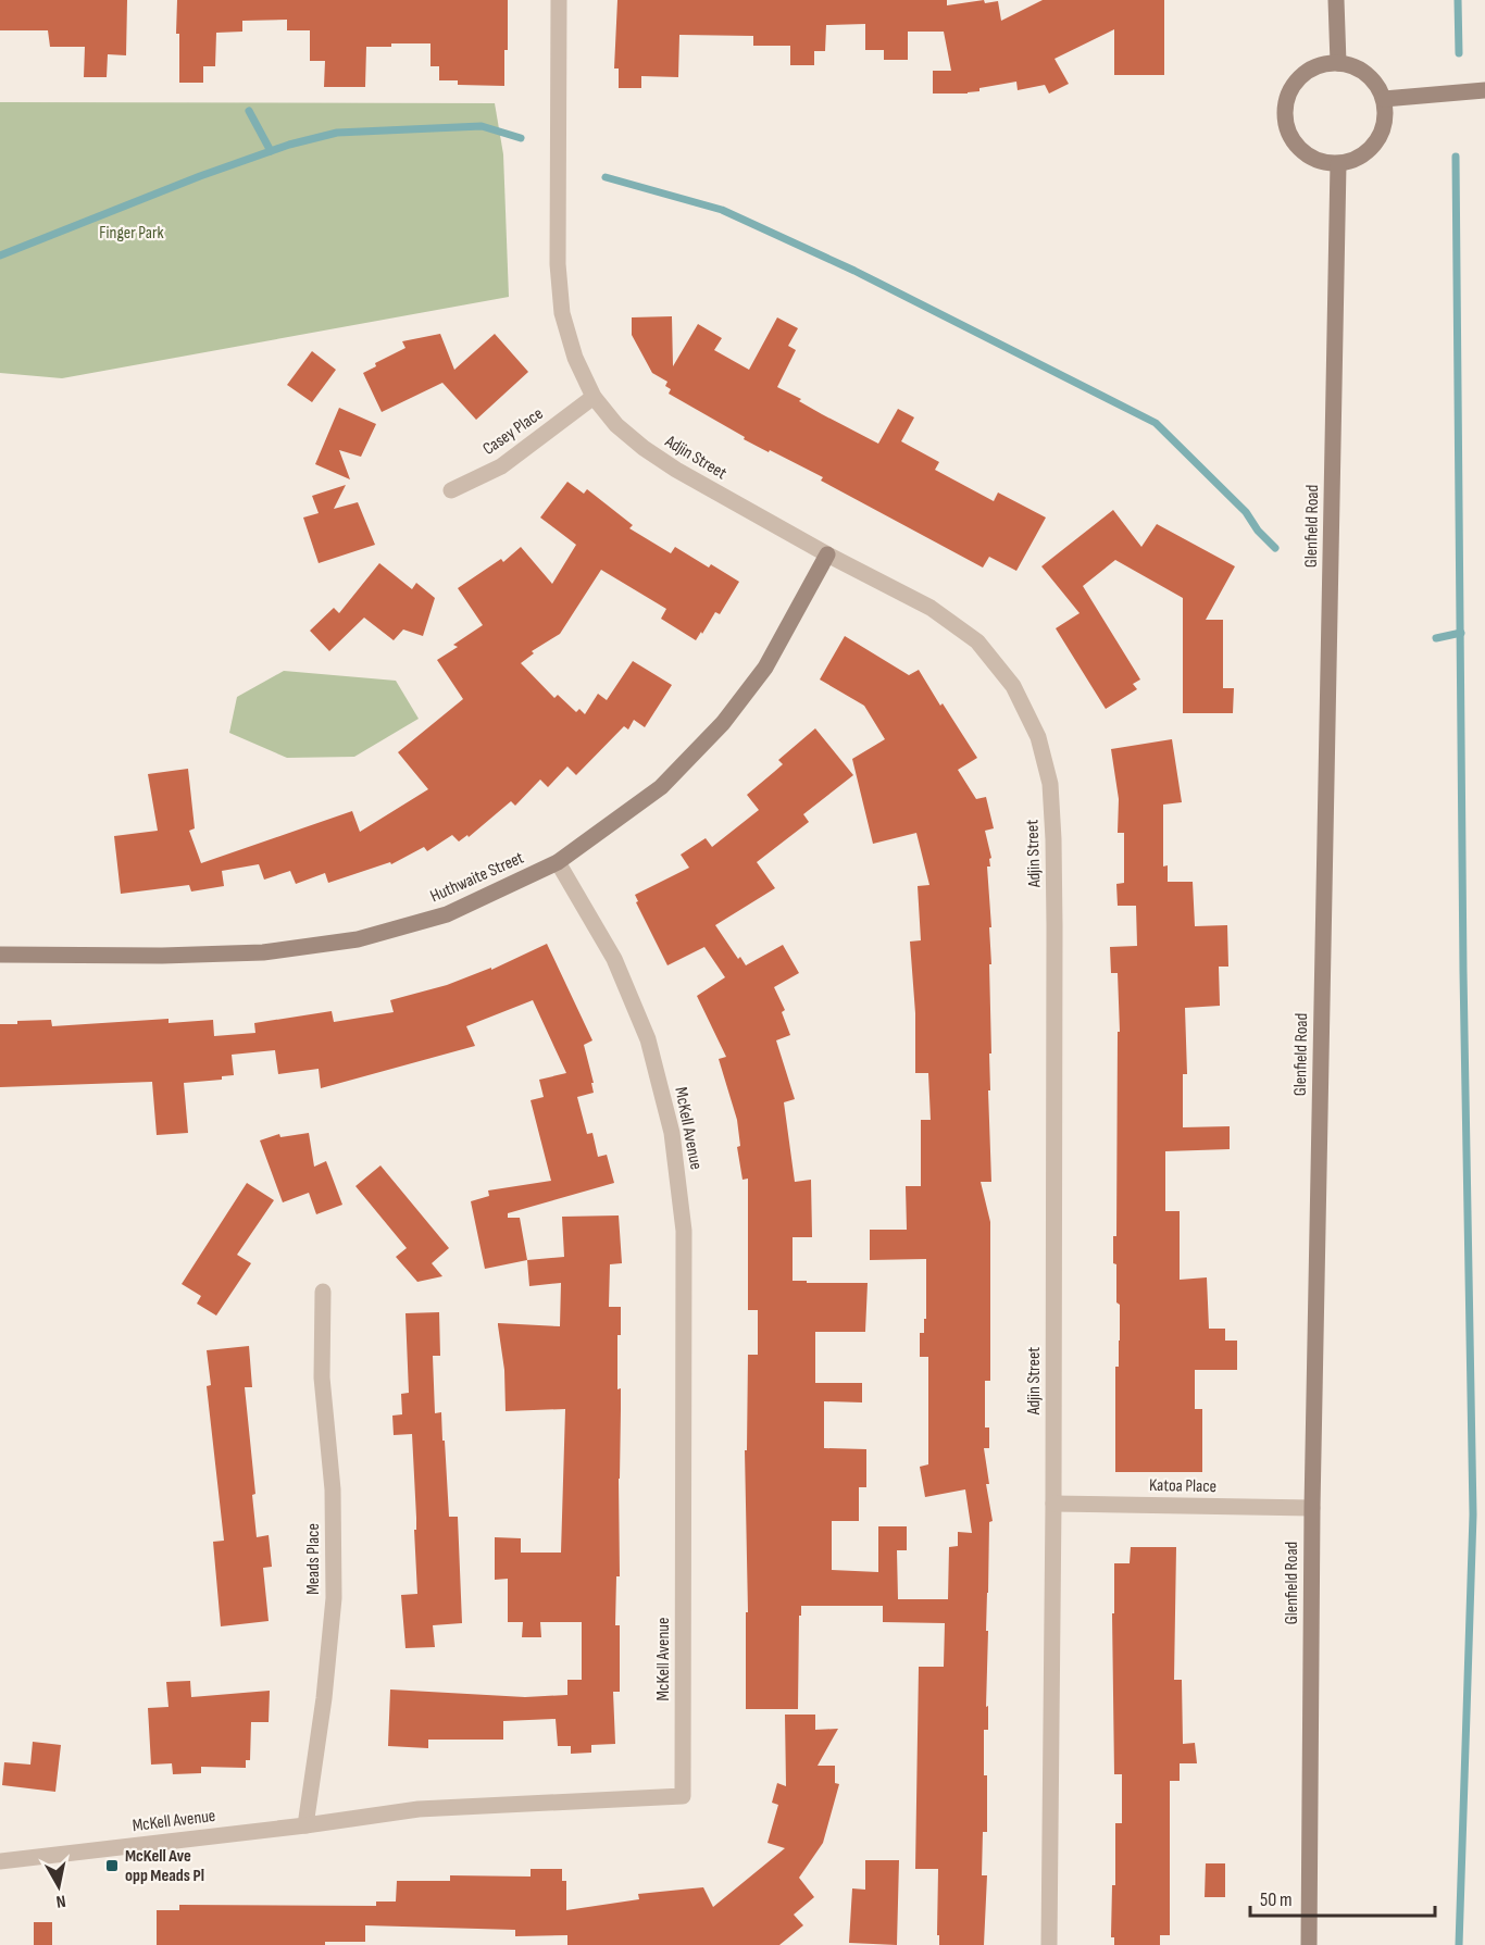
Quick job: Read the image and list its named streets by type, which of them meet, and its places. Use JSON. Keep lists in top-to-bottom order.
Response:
{
  "streets": {
    "main road": ["Glenfield Road", "Huthwaite Street"],
    "street": [
      "Casey Place",
      "Adjin Street",
      "McKell Avenue",
      "Katoa Place",
      "Meads Place"
    ]
  },
  "crossings": [
    ["Casey Place", "Adjin Street"],
    ["Adjin Street", "Huthwaite Street"],
    ["Adjin Street", "Katoa Place"],
    ["Glenfield Road", "Katoa Place"],
    ["Huthwaite Street", "McKell Avenue"],
    ["McKell Avenue", "Meads Place"]
  ],
  "parks": ["Finger Park"],
  "places": {
    "transit": ["McKell Ave opp Meads Pl"]
  },
  "scale_bar": "50 m",
  "north": "bottom"
}
